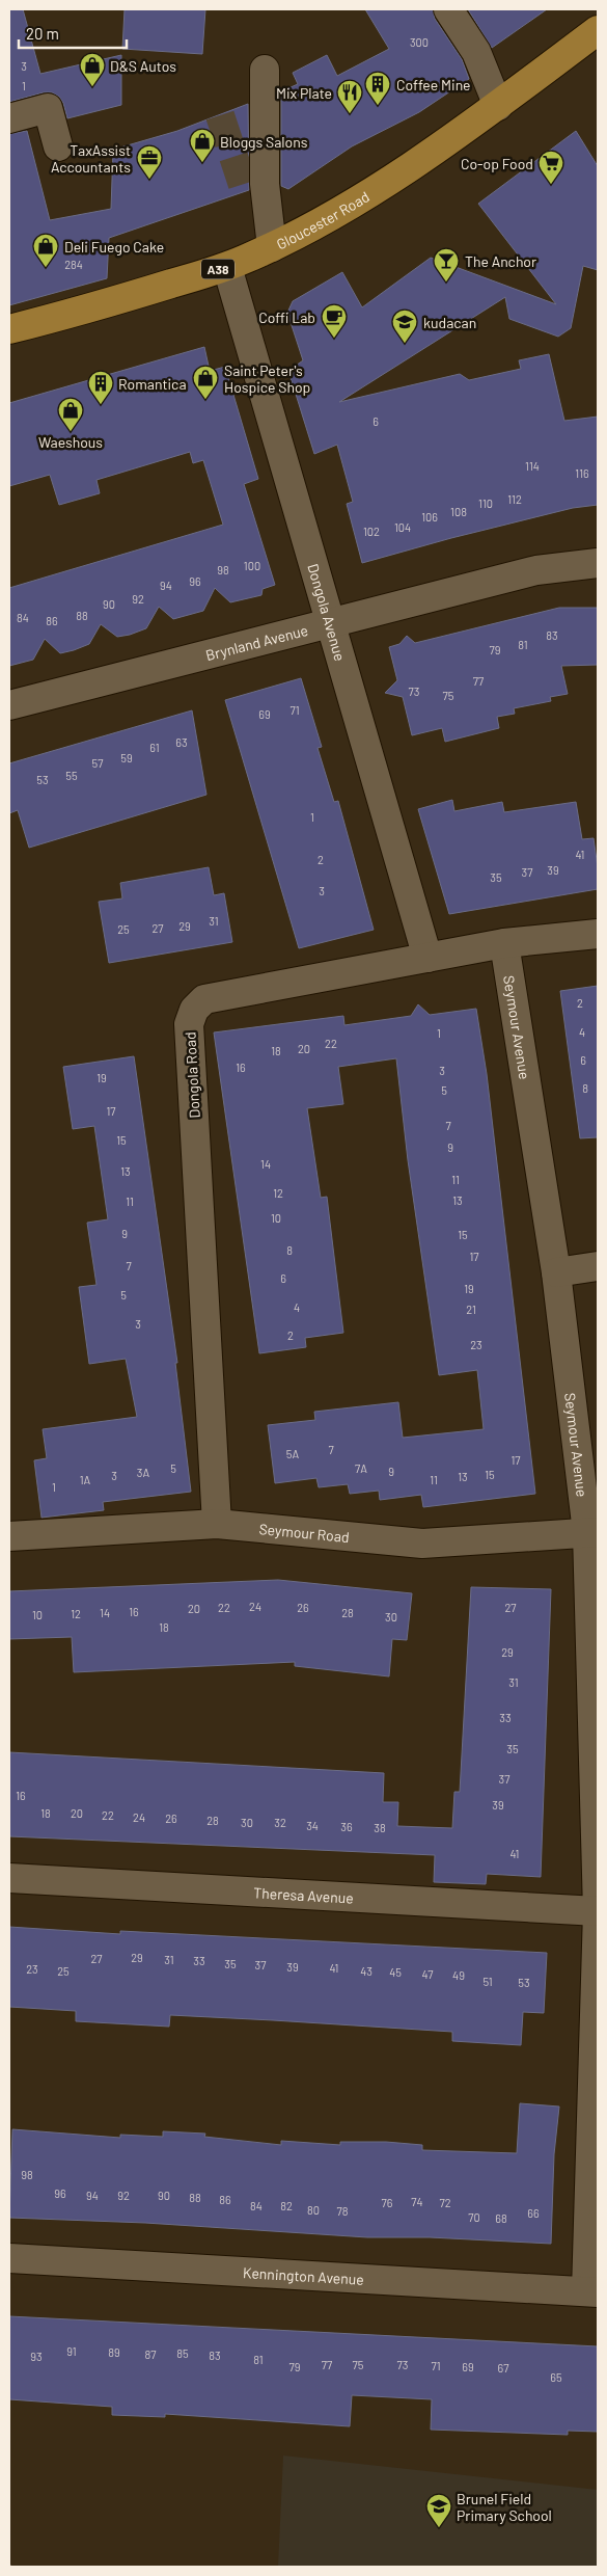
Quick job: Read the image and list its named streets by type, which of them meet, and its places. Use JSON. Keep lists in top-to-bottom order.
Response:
{
  "streets": {
    "main road": ["Gloucester Road", "A38"],
    "street": [
      "Dongola Avenue",
      "Brynland Avenue",
      "Seymour Avenue",
      "Dongola Road",
      "Seymour Road",
      "Theresa Avenue",
      "Kennington Avenue"
    ]
  },
  "crossings": [
    ["Gloucester Road", "Dongola Avenue"],
    ["Dongola Avenue", "Brynland Avenue"],
    ["Dongola Avenue", "Dongola Road"],
    ["Seymour Avenue", "Dongola Road"],
    ["Seymour Avenue", "Seymour Road"],
    ["Seymour Avenue", "Theresa Avenue"],
    ["Seymour Avenue", "Kennington Avenue"],
    ["Dongola Road", "Seymour Road"]
  ],
  "places": {
    "shop": [
      "D&S Autos",
      "Bloggs Salons",
      "Deli Fuego Cake",
      "Saint Peter's Hospice Shop",
      "Waeshous"
    ],
    "building": ["Coffee Mine", "Romantica"],
    "restaurant": ["Mix Plate"],
    "office": ["TaxAssist Accountants"],
    "supermarket": ["Co-op Food"],
    "bar": ["The Anchor"],
    "cafe": ["Coffi Lab"],
    "school or university": ["kudacan", "Brunel Field Primary School"]
  },
  "house_numbers": [
    "300",
    "3",
    "1",
    "284",
    "6",
    "114",
    "116",
    "112",
    "110",
    "108",
    "106",
    "104",
    "102",
    "100",
    "98",
    "96",
    "94",
    "92",
    "90",
    "88",
    "84",
    "86",
    "83",
    "81",
    "79",
    "77",
    "73",
    "75",
    "71",
    "69",
    "63",
    "61",
    "59",
    "57",
    "55",
    "53",
    "1",
    "41",
    "2",
    "39",
    "37",
    "35",
    "3",
    "31",
    "29",
    "27",
    "25",
    "2",
    "4",
    "1",
    "22",
    "20",
    "18",
    "6",
    "16",
    "3",
    "19",
    "8",
    "5",
    "17",
    "7",
    "15",
    "9",
    "14",
    "13",
    "11",
    "12",
    "13",
    "11",
    "10",
    "9",
    "15",
    "8",
    "17",
    "7",
    "6",
    "19",
    "5",
    "4",
    "21",
    "3",
    "2",
    "23",
    "7",
    "5A",
    "17",
    "5",
    "7A",
    "9",
    "3A",
    "15",
    "3",
    "13",
    "1A",
    "11",
    "1",
    "24",
    "22",
    "26",
    "27",
    "20",
    "16",
    "14",
    "28",
    "12",
    "10",
    "30",
    "18",
    "29",
    "31",
    "33",
    "35",
    "37",
    "16",
    "39",
    "18",
    "20",
    "22",
    "24",
    "26",
    "28",
    "30",
    "32",
    "34",
    "36",
    "38",
    "41",
    "29",
    "27",
    "31",
    "33",
    "35",
    "37",
    "39",
    "41",
    "23",
    "25",
    "43",
    "45",
    "47",
    "49",
    "51",
    "53",
    "98",
    "96",
    "94",
    "92",
    "90",
    "88",
    "86",
    "74",
    "76",
    "72",
    "84",
    "82",
    "80",
    "78",
    "66",
    "70",
    "68",
    "91",
    "89",
    "85",
    "87",
    "83",
    "93",
    "81",
    "77",
    "75",
    "73",
    "71",
    "79",
    "69",
    "67",
    "65"
  ],
  "scale_bar": "20 m"
}
